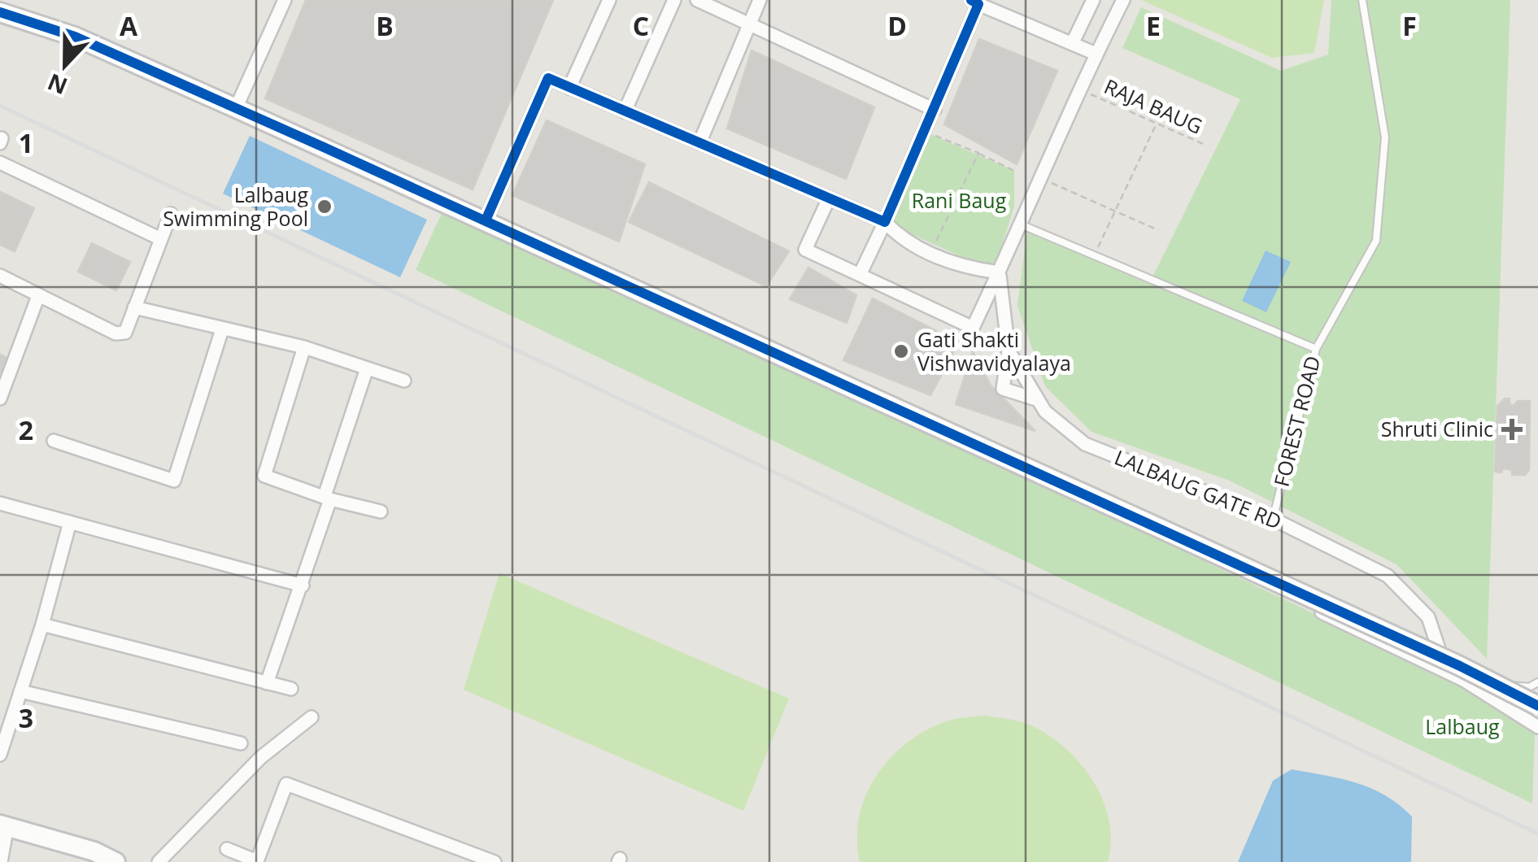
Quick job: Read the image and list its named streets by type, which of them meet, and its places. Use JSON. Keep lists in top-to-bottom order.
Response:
{
  "streets": {
    "street": ["LALBAUG GATE RD"],
    "lane": ["FOREST ROAD"],
    "path": ["RAJA BAUG"]
  },
  "crossings": [
    ["FOREST ROAD", "LALBAUG GATE RD"]
  ],
  "parks": ["Rani Baug", "Lalbaug"],
  "places": {
    "other": ["Lalbaug Swimming Pool", "Gati Shakti Vishwavidyalaya"],
    "health": ["Shruti Clinic"]
  },
  "north": "bottom",
  "grid": {
    "columns": [
      "A",
      "B",
      "C",
      "D",
      "E",
      "F"
    ],
    "rows": ["1", "2", "3"]
  }
}
